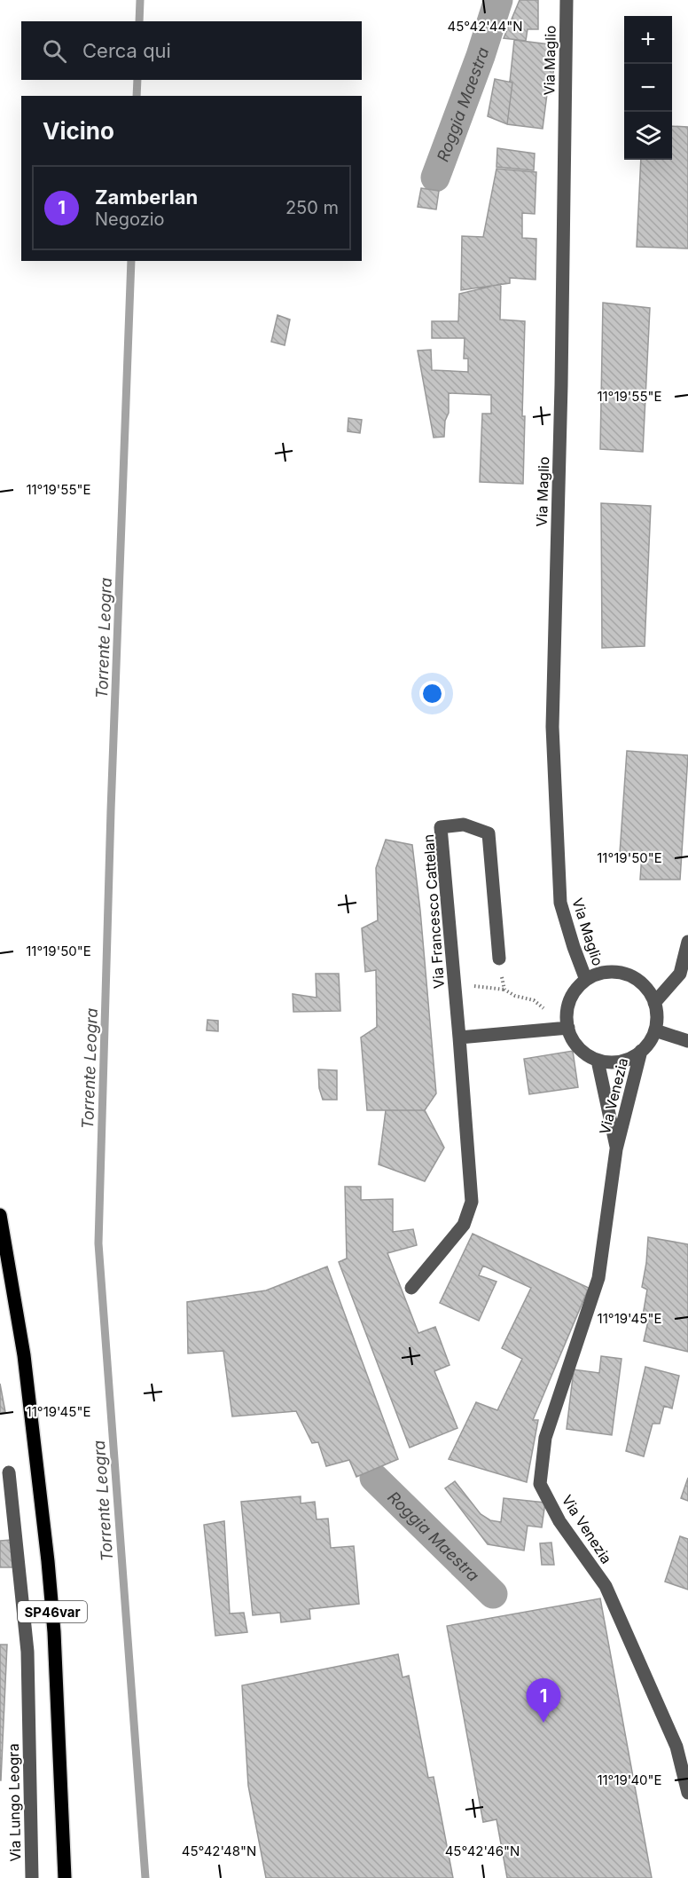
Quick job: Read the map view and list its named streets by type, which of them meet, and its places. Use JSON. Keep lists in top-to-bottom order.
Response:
{
  "streets": {
    "main road": ["SP46var"],
    "street": [
      "Via Maglio",
      "Via Francesco Cattelan",
      "Via Venezia",
      "Via Lungo Leogra"
    ]
  },
  "crossings": [
    ["Via Maglio", "Via Venezia"]
  ],
  "water": ["Roggia Maestra", "Torrente Leogra"],
  "page": {
    "map_buttons": ["+", "−"],
    "search": "Cerca qui",
    "heading": "Vicino",
    "list": [
      {
        "mark": "1",
        "name": "Zamberlan",
        "note": "Negozio",
        "value": "250 m"
      }
    ],
    "pins": "1"
  },
  "coordinates": [
    "45°42'44\"N",
    "11°19'55\"E",
    "11°19'50\"E",
    "11°19'45\"E",
    "11°19'40\"E",
    "45°42'48\"N",
    "45°42'46\"N"
  ]
}
